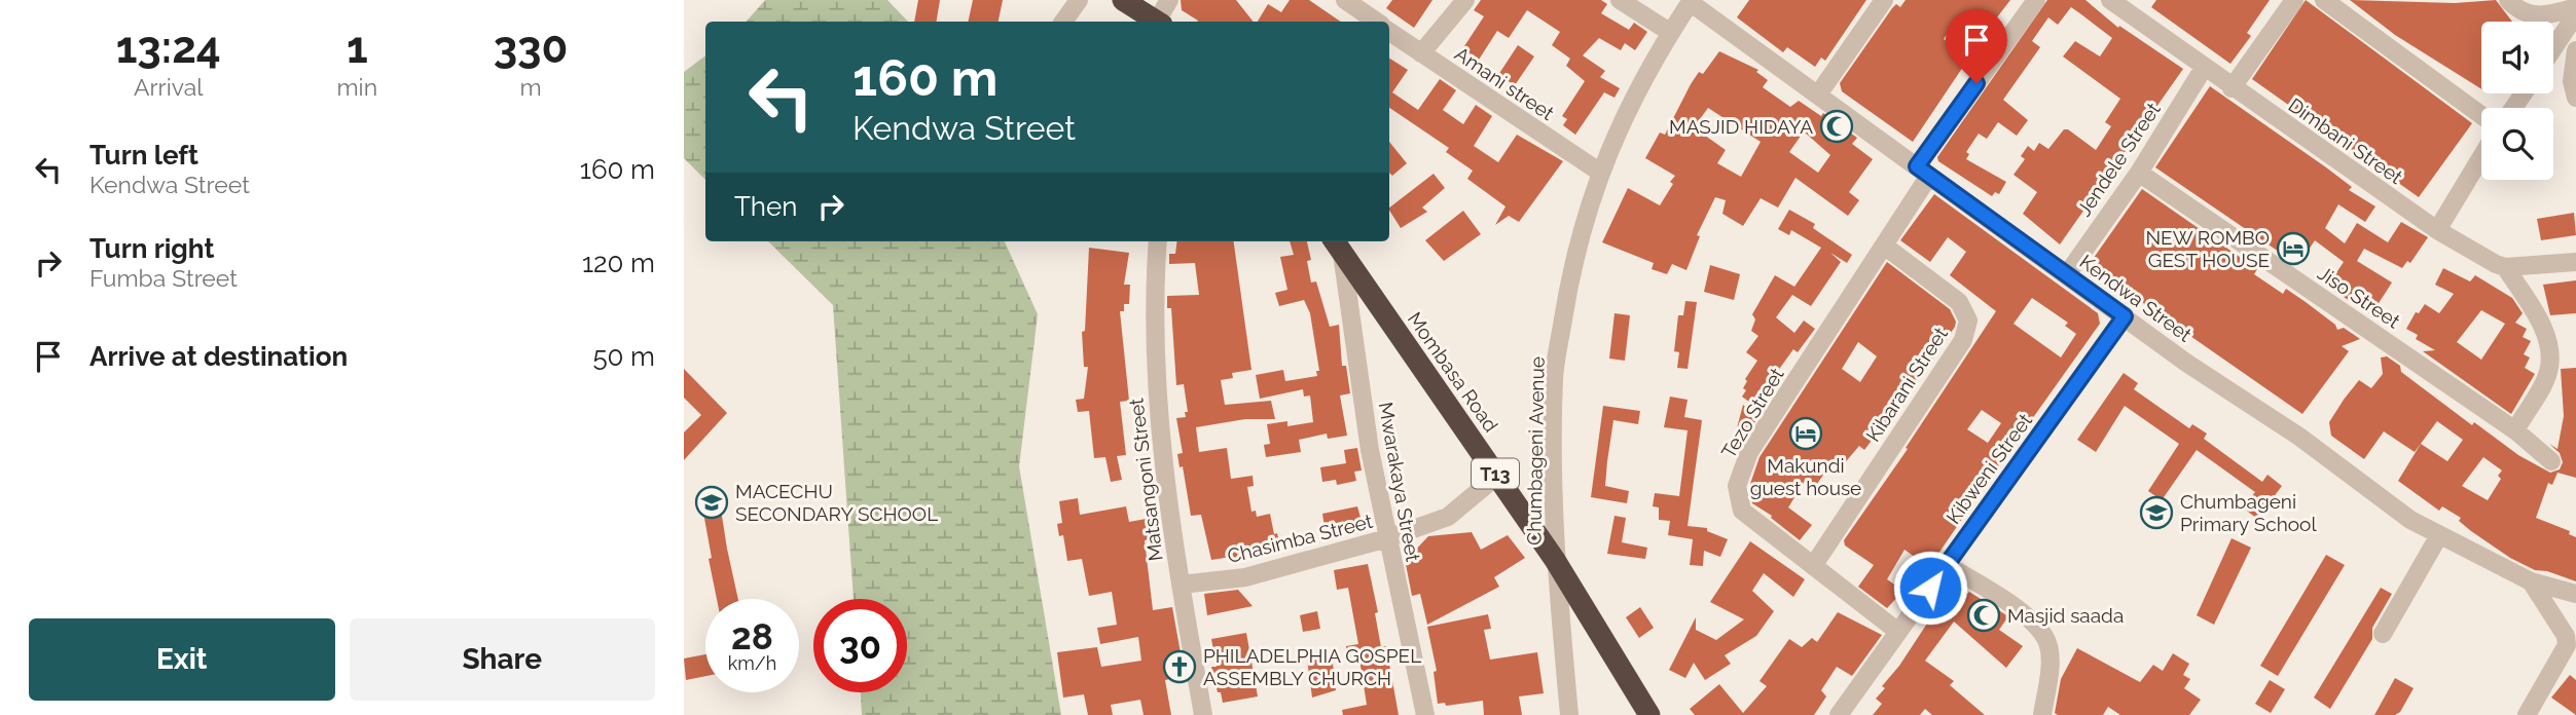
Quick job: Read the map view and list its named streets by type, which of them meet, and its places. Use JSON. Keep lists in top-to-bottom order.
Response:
{
  "streets": {
    "highway": ["Mombasa Road", "T13"],
    "street": [
      "Amani street",
      "Dimbani Street",
      "Jendele Street",
      "Jiso Street",
      "Kendwa Street",
      "Kibarani Street",
      "Tezo Street",
      "Chumbageni Avenue",
      "Kibweni Street",
      "Matsangoni Street",
      "Mwarakaya Street",
      "Chasimba Street"
    ]
  },
  "crossings": [
    ["Amani street", "Chumbageni Avenue"],
    ["Dimbani Street", "Jendele Street"],
    ["Jendele Street", "Jiso Street"],
    ["Jendele Street", "Kendwa Street"],
    ["Kendwa Street", "Tezo Street"],
    ["Kendwa Street", "Chumbageni Avenue"],
    ["Kendwa Street", "Kibweni Street"],
    ["Mombasa Road", "Chumbageni Avenue"],
    ["Mombasa Road", "Mwarakaya Street"],
    ["Mombasa Road", "Chasimba Street"],
    ["Kibarani Street", "Tezo Street"],
    ["Tezo Street", "Kibweni Street"],
    ["Matsangoni Street", "Chasimba Street"],
    ["Mwarakaya Street", "Chasimba Street"]
  ],
  "places": {
    "mosque": ["MASJID HIDAYA", "Masjid saada"],
    "hotel": ["NEW ROMBO GEST HOUSE", "Makundi guest house"],
    "school or university": ["MACECHU SECONDARY SCHOOL", "Chumbageni Primary School"],
    "church": ["PHILADELPHIA GOSPEL ASSEMBLY CHURCH"]
  },
  "page": {
    "eta": [
      "13:24",
      "Arrival",
      "1",
      "min",
      "330",
      "m"
    ],
    "turn": ["160 m", "Kendwa Street"],
    "list": [
      {
        "name": "Turn left",
        "note": "Kendwa Street",
        "value": "160 m"
      },
      {
        "name": "Turn right",
        "note": "Fumba Street",
        "value": "120 m"
      },
      {
        "name": "Arrive at destination",
        "value": "50 m"
      }
    ],
    "then": "Then",
    "speed": "28 km/h",
    "limit": "30",
    "buttons": ["Exit", "Share"]
  }
}
